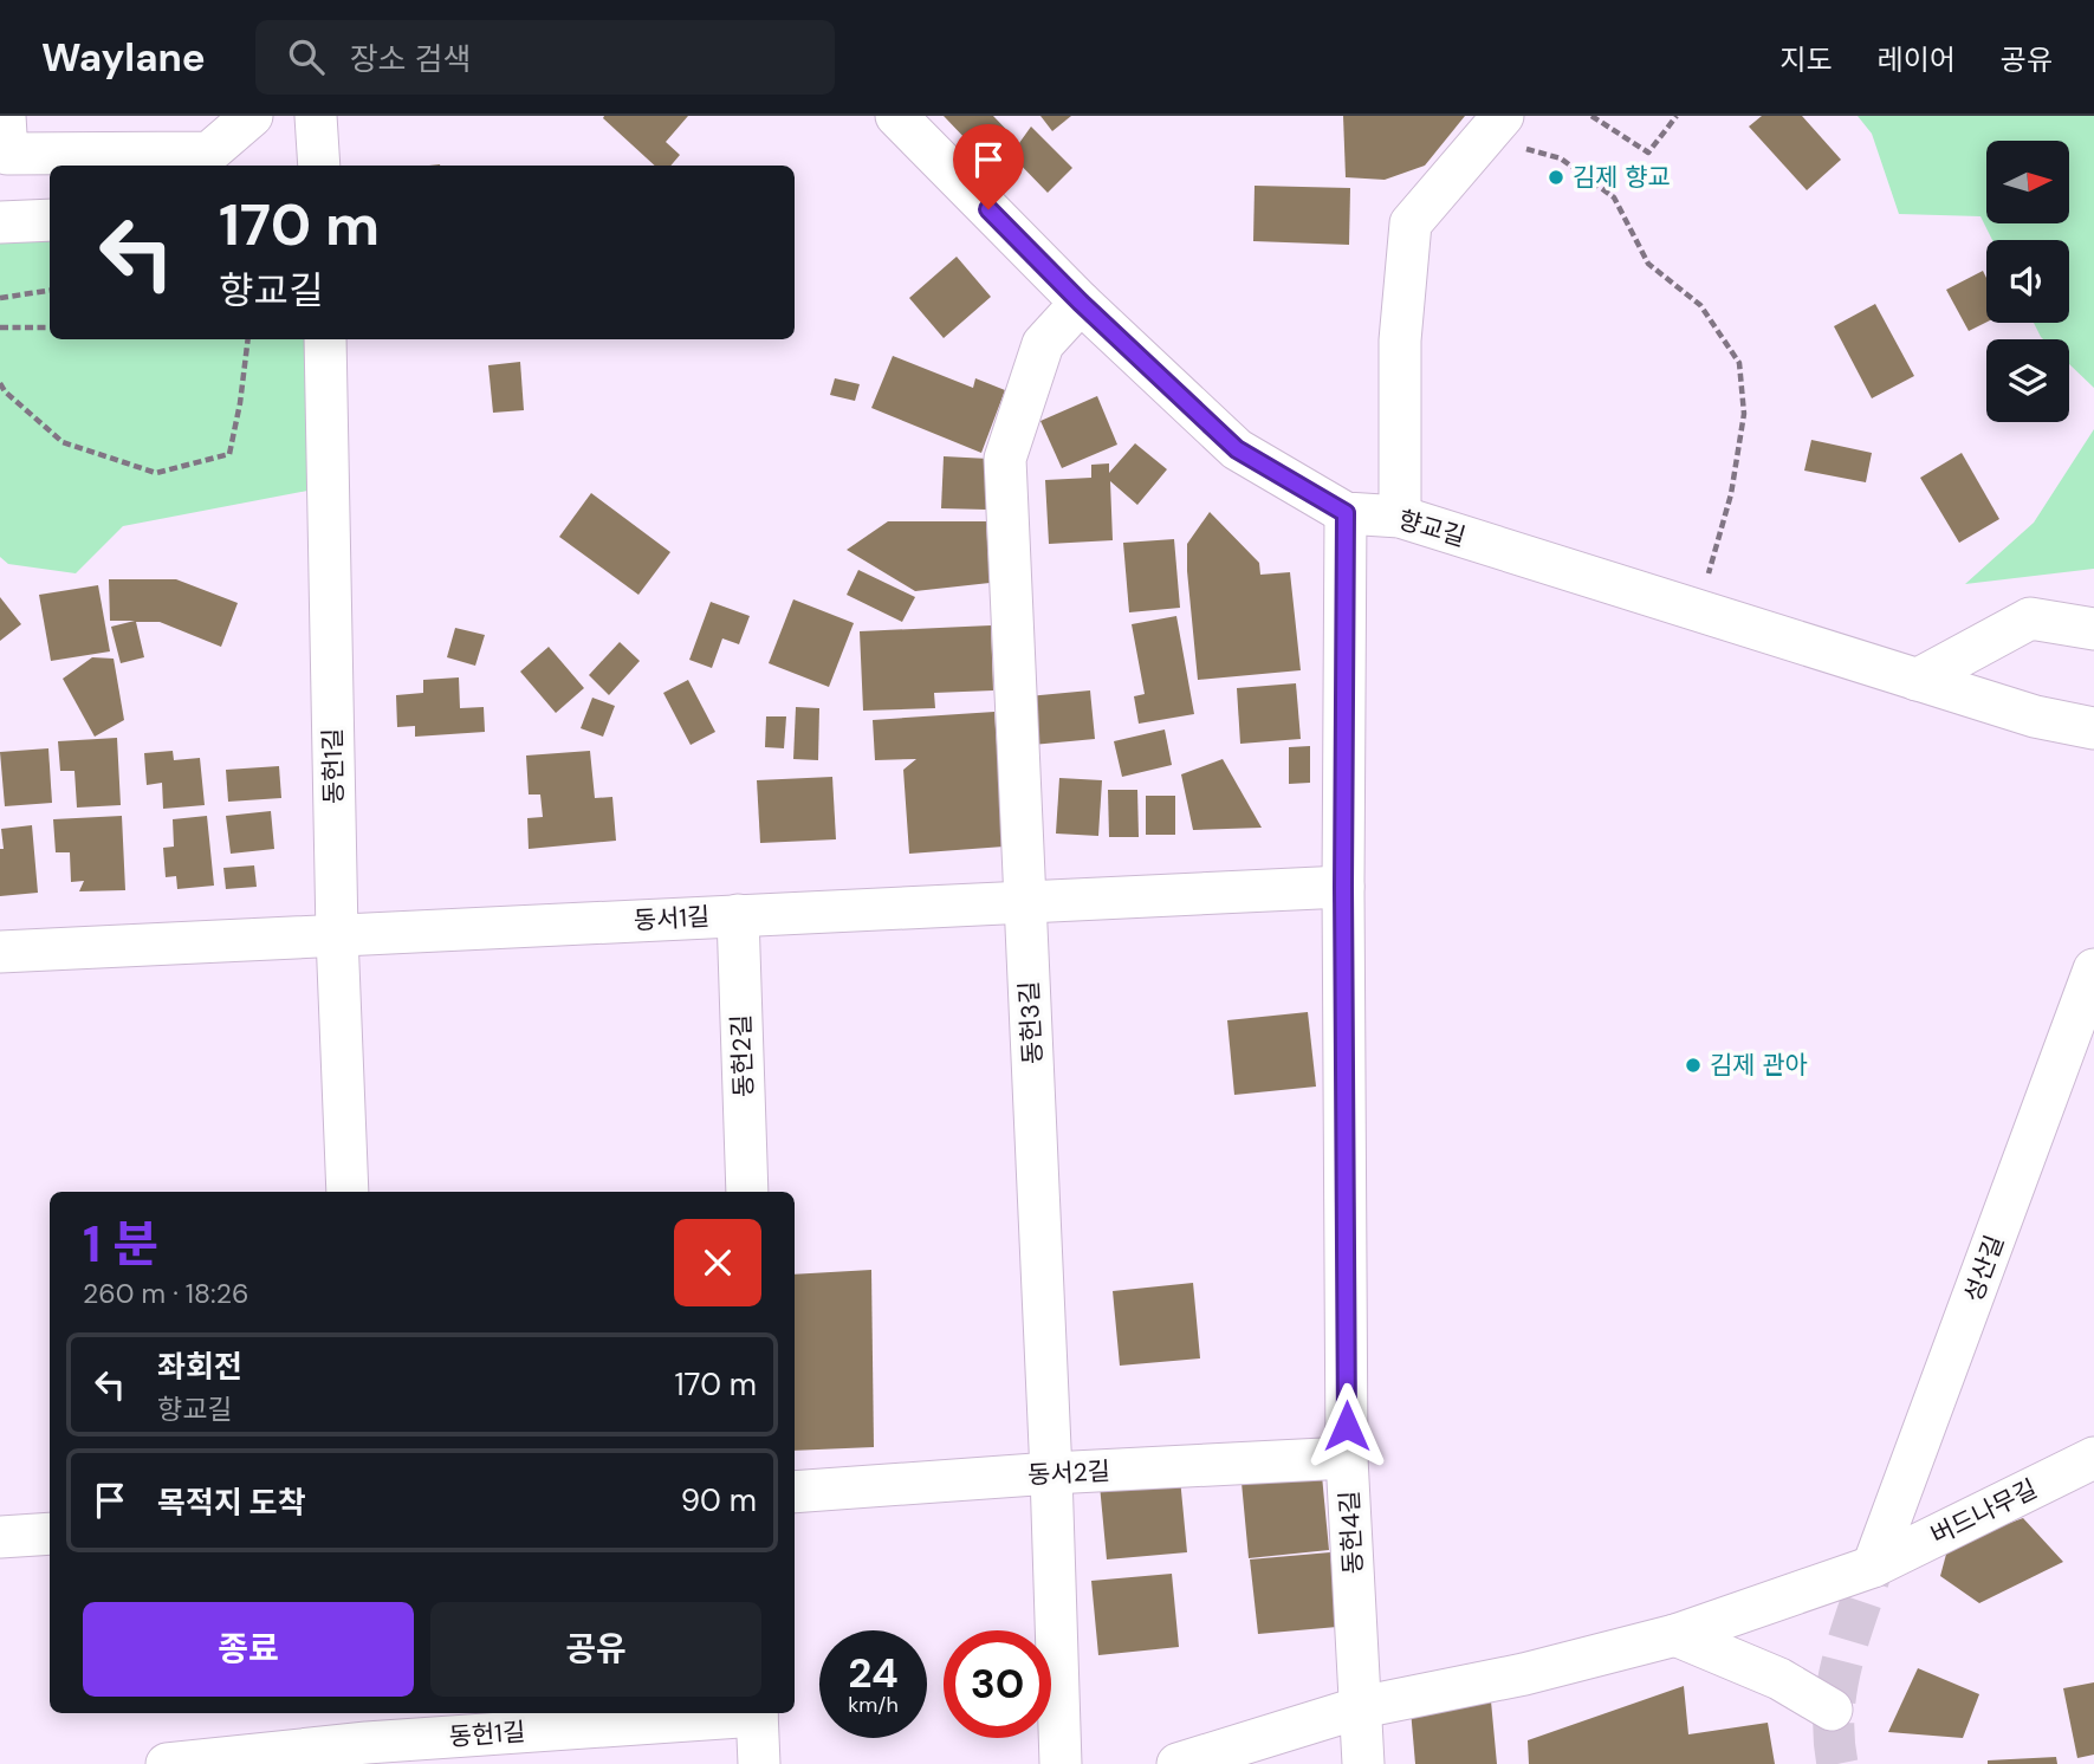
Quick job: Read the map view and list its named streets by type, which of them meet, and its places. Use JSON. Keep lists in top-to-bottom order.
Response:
{
  "streets": {
    "street": [
      "향교길",
      "동헌1길",
      "동서1길",
      "동헌3길",
      "동헌2길",
      "성산길",
      "동서2길",
      "버드나무길",
      "동헌4길"
    ]
  },
  "crossings": [
    ["향교길", "동헌3길"],
    ["향교길", "동헌4길"],
    ["동헌1길", "동서1길"],
    ["동서1길", "동헌3길"],
    ["동서1길", "동헌2길"],
    ["동서1길", "동헌4길"],
    ["동헌3길", "동서2길"],
    ["성산길", "버드나무길"],
    ["동서2길", "동헌4길"]
  ],
  "places": ["김제 향교", "김제 관아"],
  "north": "right",
  "page": {
    "header": "Waylane",
    "search": "장소 검색",
    "nav": ["지도", "레이어", "공유"],
    "turn": ["170 m", "향교길"],
    "heading": ["1 분", "260 m · 18:26"],
    "list": [
      {
        "name": "좌회전",
        "note": "향교길",
        "value": "170 m"
      },
      {
        "name": "목적지 도착",
        "value": "90 m"
      }
    ],
    "buttons": ["종료", "공유"],
    "speed": "24 km/h",
    "limit": "30"
  }
}
